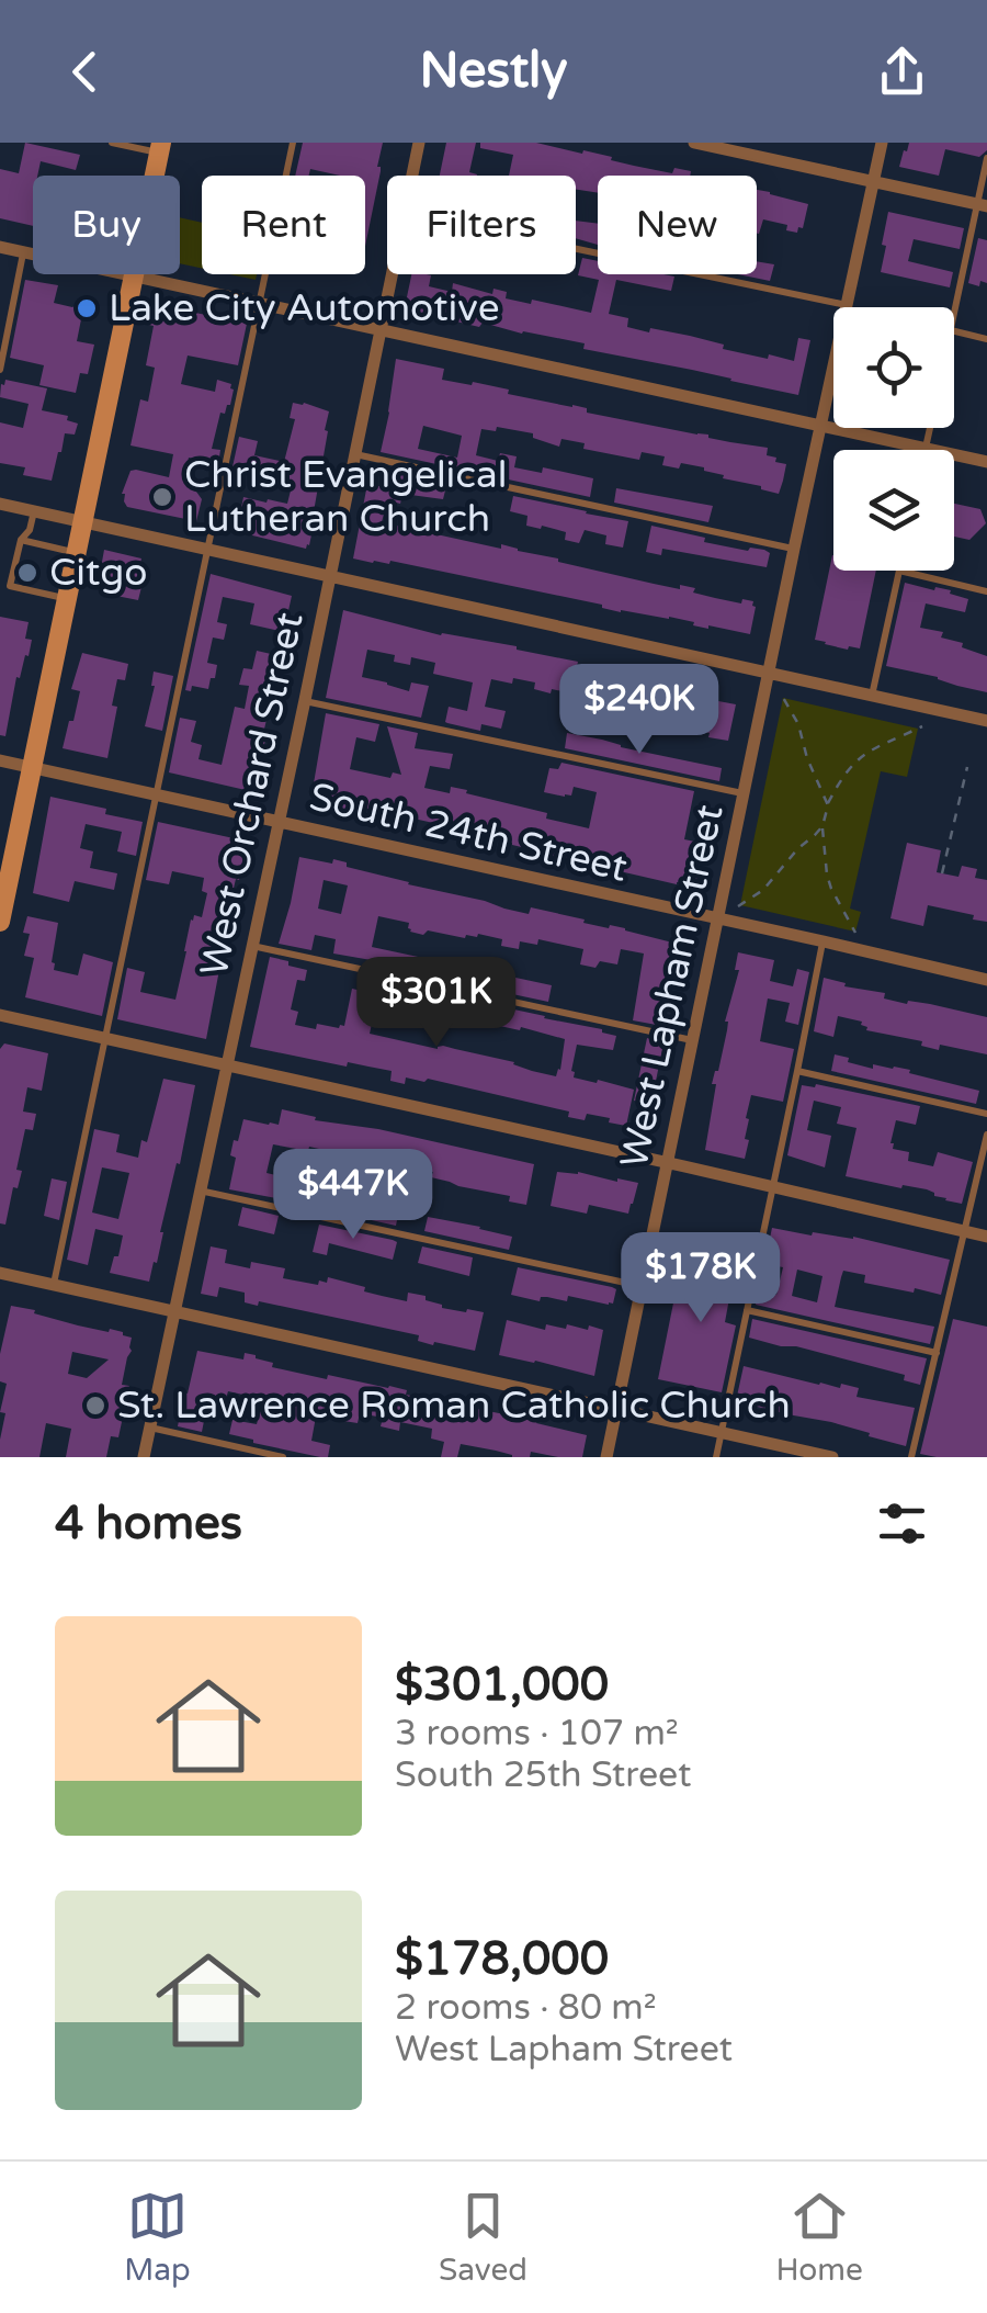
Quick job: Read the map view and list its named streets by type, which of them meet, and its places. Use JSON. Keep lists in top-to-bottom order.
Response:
{
  "streets": {
    "street": ["West Orchard Street", "South 24th Street", "West Lapham Street"]
  },
  "crossings": [
    ["West Orchard Street", "South 24th Street"],
    ["South 24th Street", "West Lapham Street"]
  ],
  "places": [
    "Lake City Automotive",
    "Christ Evangelical Lutheran Church",
    "Citgo",
    "St. Lawrence Roman Catholic Church"
  ],
  "page": {
    "header": "Nestly",
    "chip": [
      "Buy",
      "Rent",
      "Filters",
      "New"
    ],
    "price": [
      "$240K",
      "$301K",
      "$447K",
      "$178K"
    ],
    "heading": "4 homes",
    "list": [
      {
        "name": "$301,000",
        "note": "3 rooms · 107 m² · South 25th Street"
      },
      {
        "name": "$178,000",
        "note": "2 rooms · 80 m² · West Lapham Street"
      }
    ],
    "tabs": ["Map", "Saved", "Home"]
  }
}
